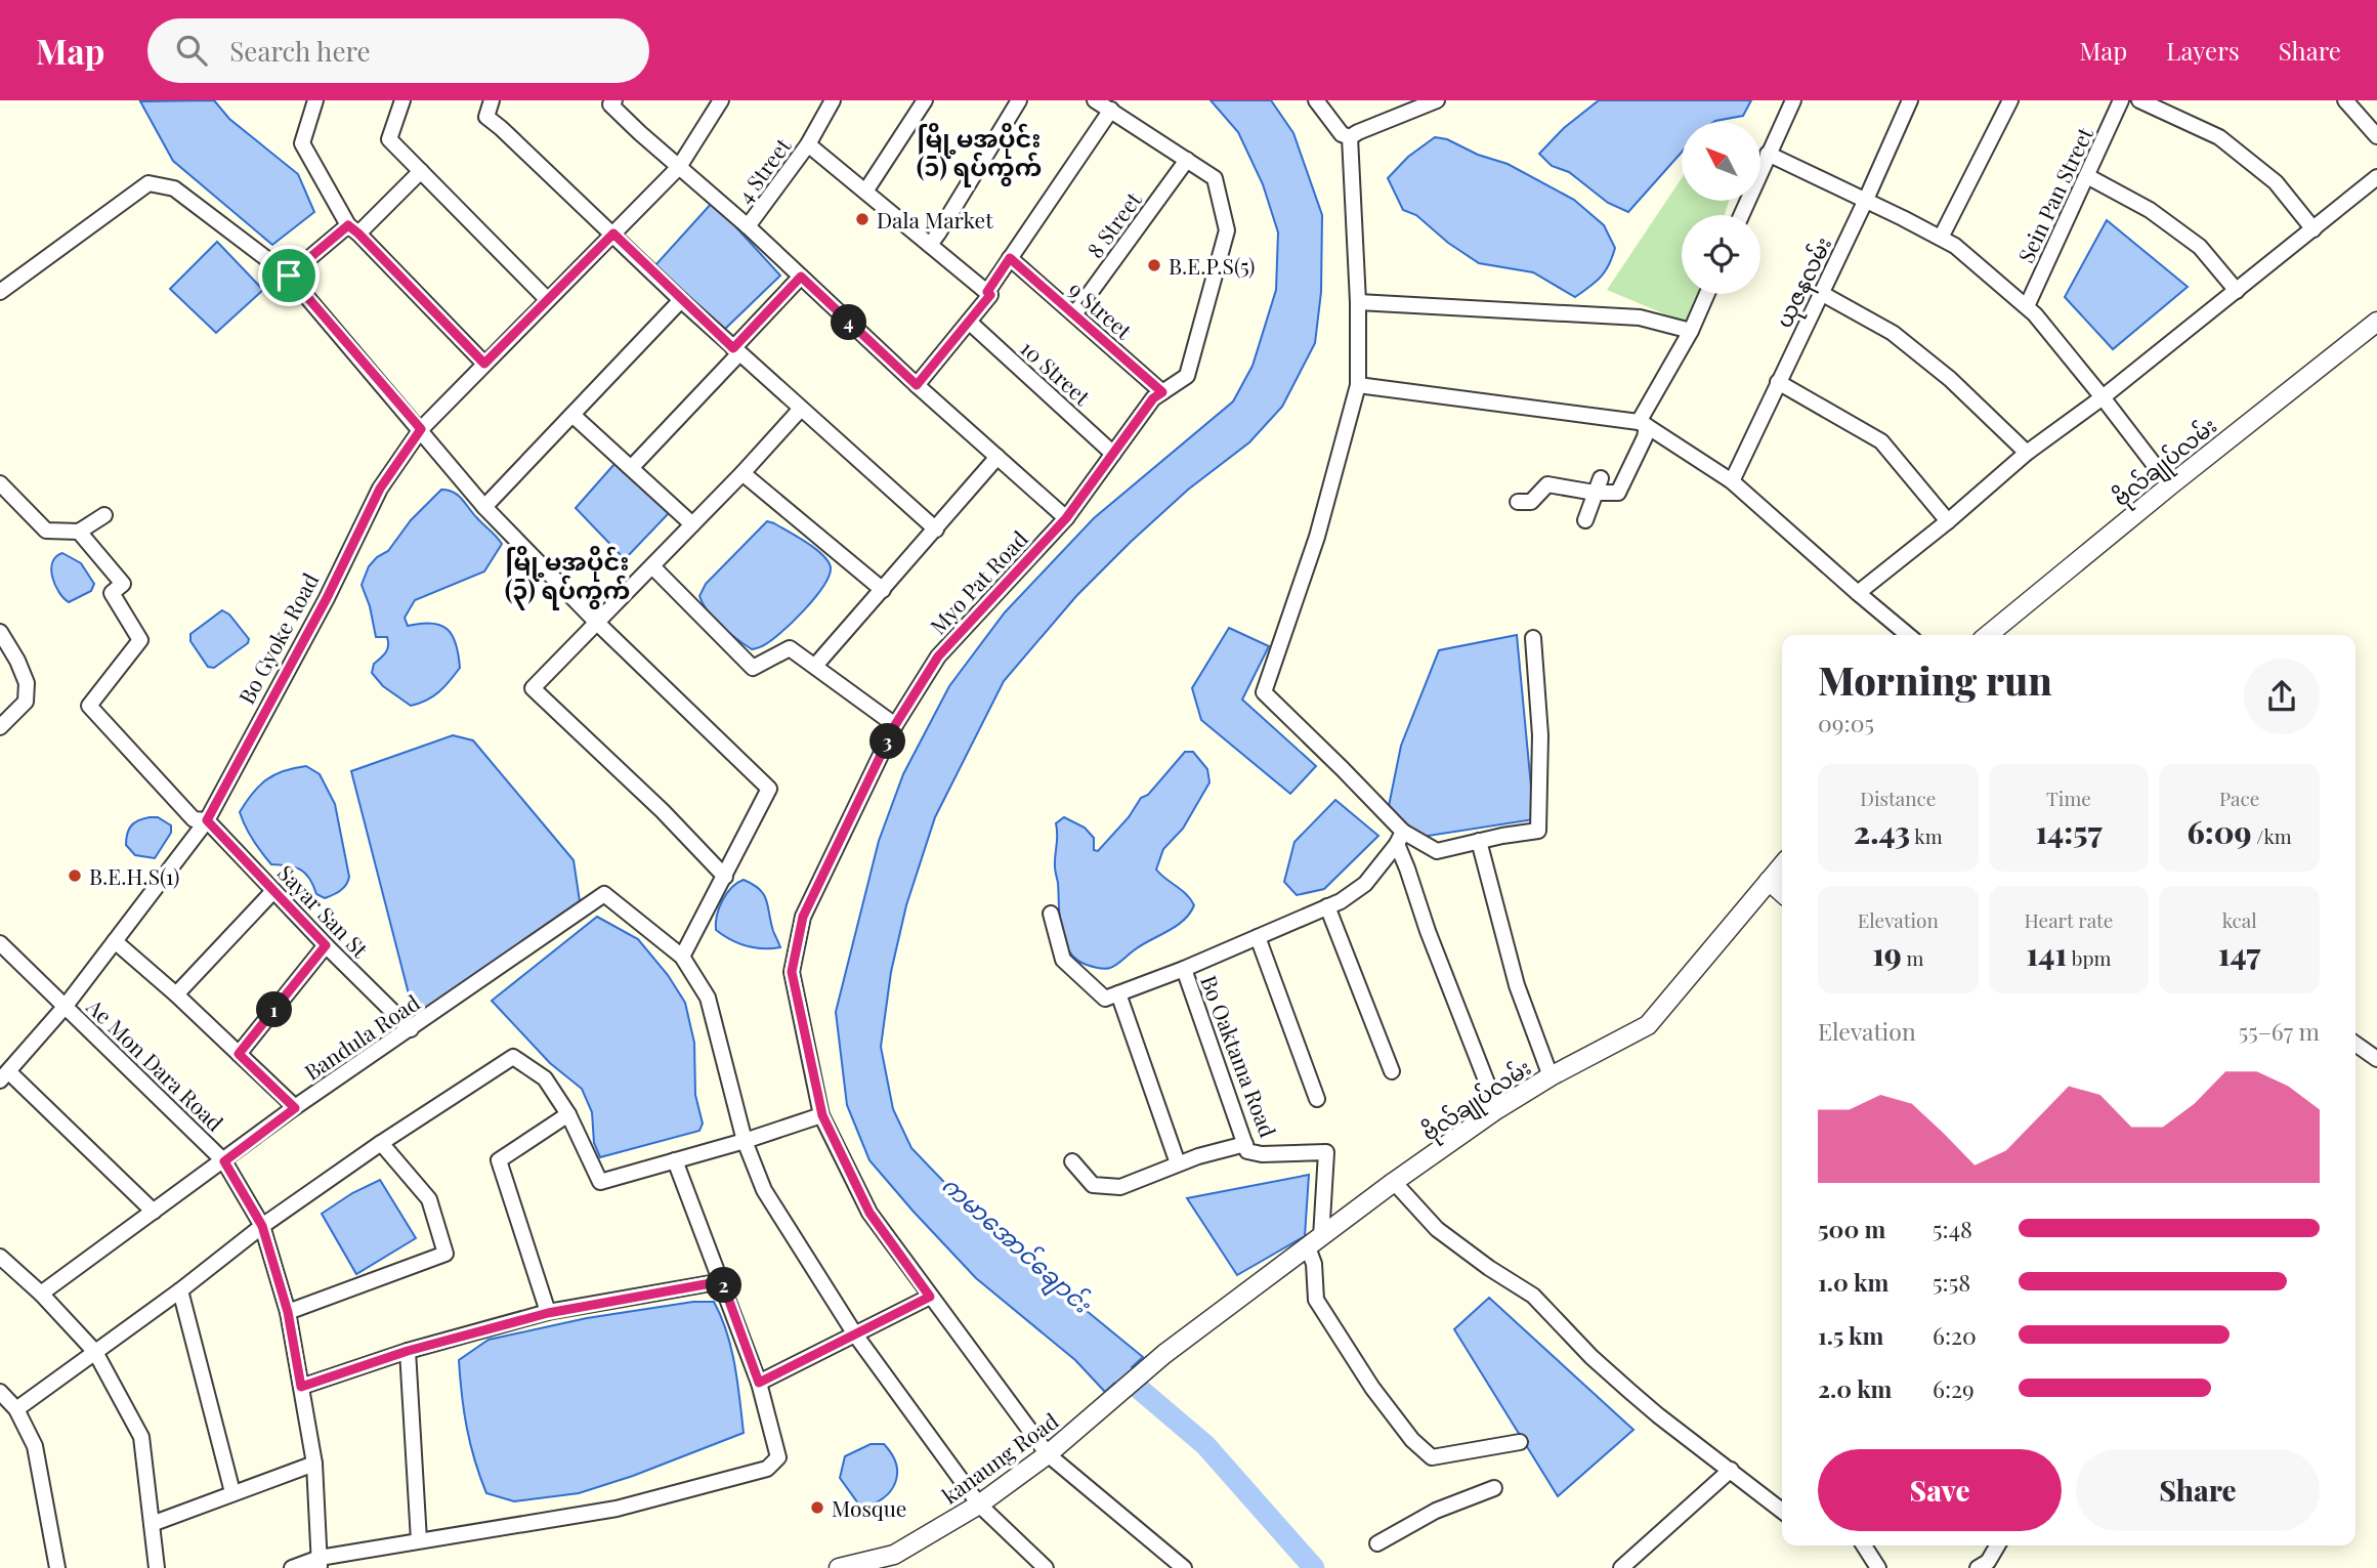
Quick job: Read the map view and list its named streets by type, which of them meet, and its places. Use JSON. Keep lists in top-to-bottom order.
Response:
{
  "streets": {
    "street": [
      "4 Street",
      "Sein Pan Street",
      "8 Street",
      "ယုဇနလမ်း",
      "9 Street",
      "10 Street",
      "ဗိုလ်ချုပ်လမ်း",
      "Myo Pat Road",
      "Bo Gyoke Road",
      "Sayar San St",
      "Bandula Road",
      "Bo Oaktama Road",
      "Ae Mon Dara Road",
      "kanaung Road"
    ]
  },
  "crossings": [
    ["8 Street", "9 Street"],
    ["8 Street", "Myo Pat Road"],
    ["9 Street", "Myo Pat Road"],
    ["10 Street", "Myo Pat Road"],
    ["ဗိုလ်ချုပ်လမ်း", "Bo Oaktama Road"],
    ["ဗိုလ်ချုပ်လမ်း", "kanaung Road"],
    ["Myo Pat Road", "kanaung Road"],
    ["Bo Gyoke Road", "Sayar San St"],
    ["Bo Gyoke Road", "Ae Mon Dara Road"],
    ["Sayar San St", "Bandula Road"],
    ["Bandula Road", "Ae Mon Dara Road"]
  ],
  "districts": ["မြို့မအပိုင်း (၁) ရပ်ကွက်", "မြို့မအပိုင်း (၃) ရပ်ကွက်"],
  "water": ["ကမာအောင်ချောင်း"],
  "places": [
    "Dala Market",
    "B.E.P.S(5)",
    "B.E.H.S(1)",
    "Mosque"
  ],
  "north": "top left",
  "page": {
    "header": "Map",
    "search": "Search here",
    "nav": ["Map", "Layers", "Share"],
    "pins": [
      "4",
      "3",
      "1",
      "2"
    ],
    "heading": ["Morning run", "09:05"],
    "stats": [
      ["Distance", "2.43 km"],
      ["Time", "14:57"],
      ["Pace", "6:09 /km"],
      ["Elevation", "19 m"],
      ["Heart rate", "141 bpm"],
      ["kcal", "147"]
    ],
    "chart": ["Elevation", "55–67 m"],
    "list": [
      {
        "name": "500 m",
        "note": "5:48"
      },
      {
        "name": "1.0 km",
        "note": "5:58"
      },
      {
        "name": "1.5 km",
        "note": "6:20"
      },
      {
        "name": "2.0 km",
        "note": "6:29"
      }
    ],
    "buttons": ["Save", "Share"]
  }
}
